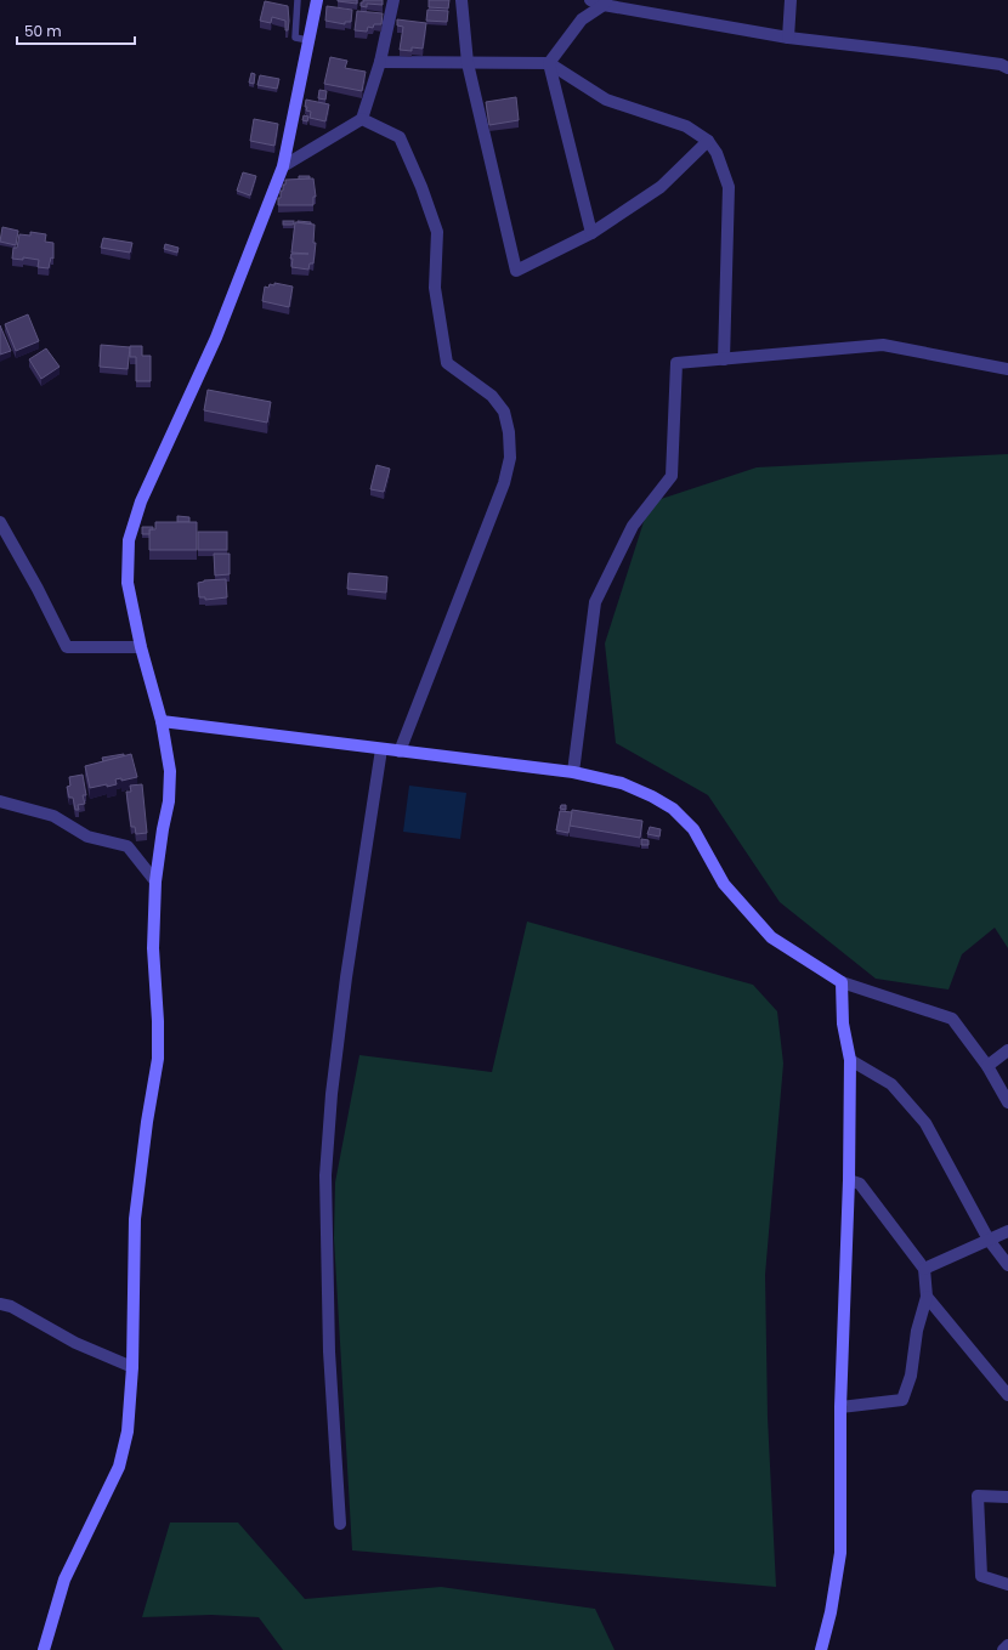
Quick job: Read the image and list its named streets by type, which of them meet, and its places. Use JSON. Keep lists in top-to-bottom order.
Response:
{
  "scale_bar": "50 m"
}
